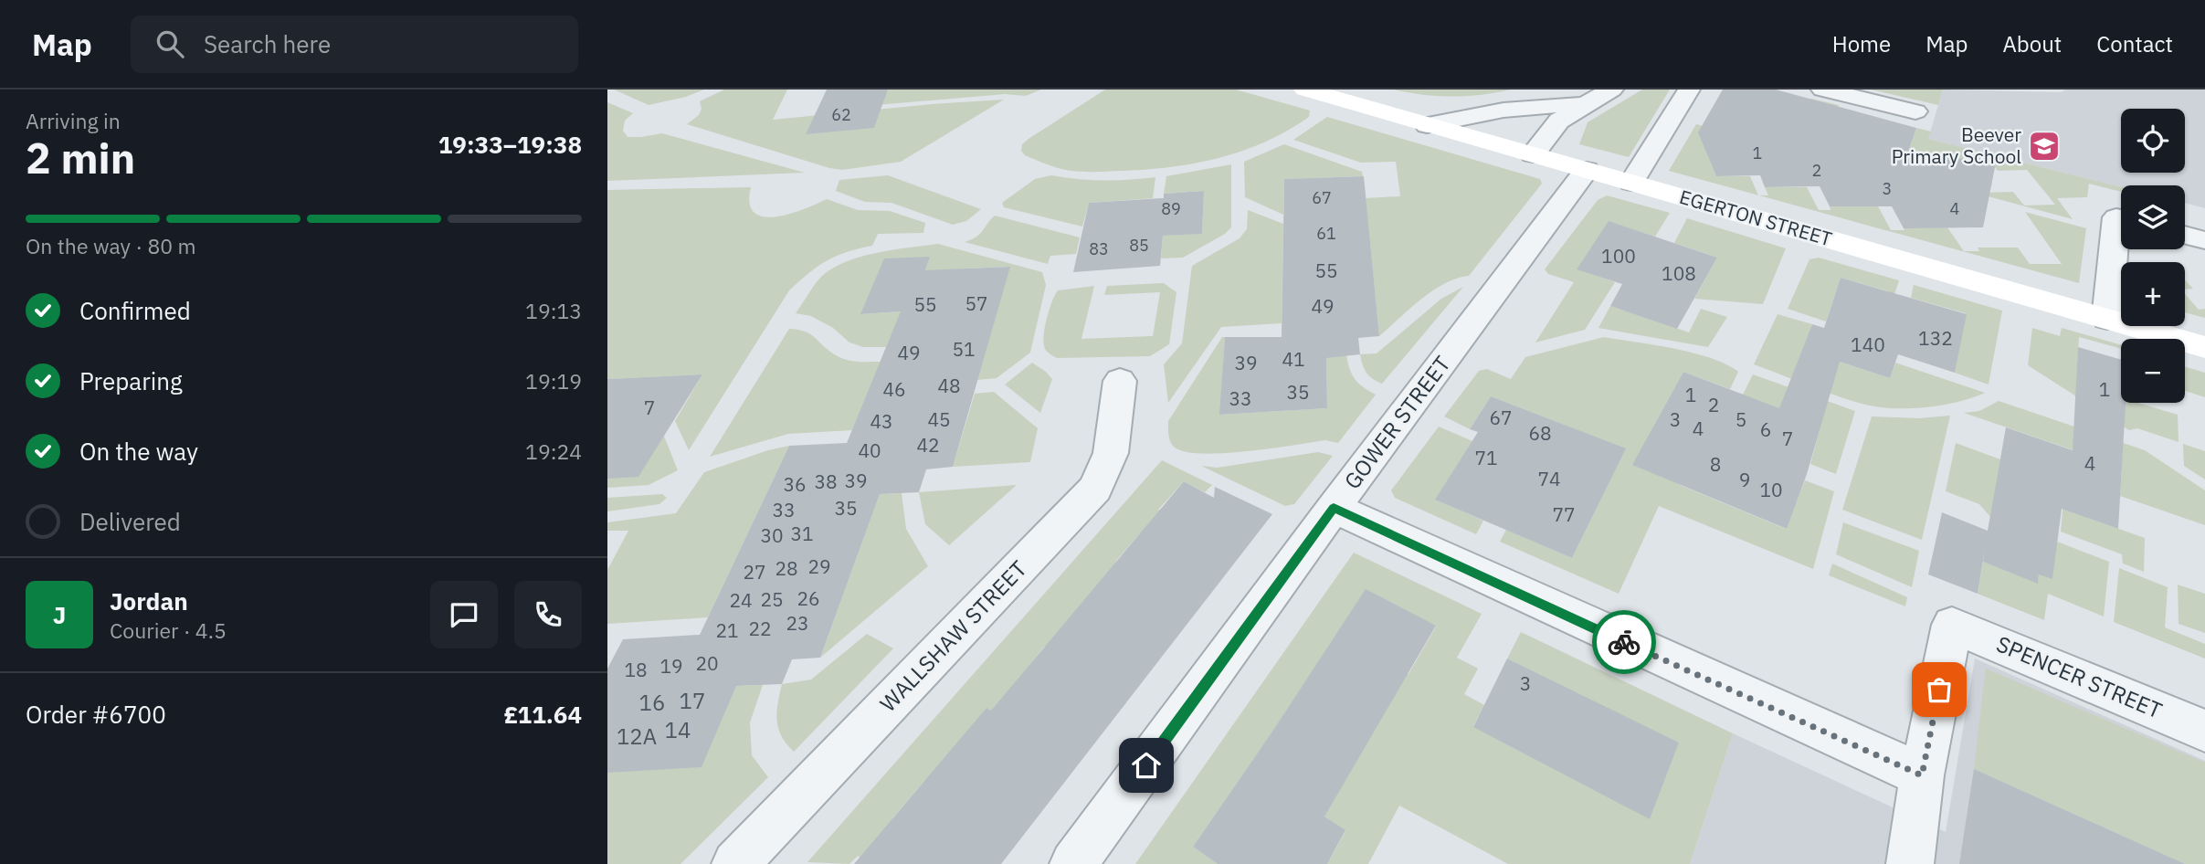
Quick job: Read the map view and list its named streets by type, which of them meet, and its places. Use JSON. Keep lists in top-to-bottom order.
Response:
{
  "streets": {
    "street": [
      "EGERTON STREET",
      "GOWER STREET",
      "WALLSHAW STREET",
      "SPENCER STREET"
    ]
  },
  "crossings": [
    ["EGERTON STREET", "GOWER STREET"]
  ],
  "places": {
    "school or university": ["Beever Primary School"]
  },
  "house_numbers": [
    "62",
    "1",
    "2",
    "3",
    "67",
    "89",
    "4",
    "61",
    "85",
    "83",
    "100",
    "55",
    "108",
    "57",
    "55",
    "49",
    "132",
    "140",
    "51",
    "49",
    "41",
    "39",
    "48",
    "46",
    "1",
    "35",
    "1",
    "33",
    "2",
    "7",
    "67",
    "45",
    "3",
    "5",
    "43",
    "4",
    "6",
    "68",
    "7",
    "42",
    "40",
    "71",
    "4",
    "8",
    "74",
    "9",
    "39",
    "38",
    "36",
    "10",
    "35",
    "33",
    "77",
    "31",
    "30",
    "29",
    "28",
    "27",
    "26",
    "25",
    "24",
    "23",
    "22",
    "21",
    "20",
    "19",
    "18",
    "3",
    "17",
    "16",
    "14",
    "12A"
  ],
  "page": {
    "header": "Map",
    "search": "Search here",
    "nav": [
      "Home",
      "Map",
      "About",
      "Contact"
    ],
    "heading": ["2 min", "Arriving in", "19:33–19:38"],
    "panel": [
      "Jordan",
      "Courier · 4.5",
      "Order #6700",
      "£11.64"
    ],
    "map_buttons": ["+", "−"],
    "bar": "On the way · 80 m",
    "list": [
      ["Confirmed", "19:13"],
      ["Preparing", "19:19"],
      ["On the way", "19:24"],
      "Delivered"
    ],
    "round": "J"
  }
}
